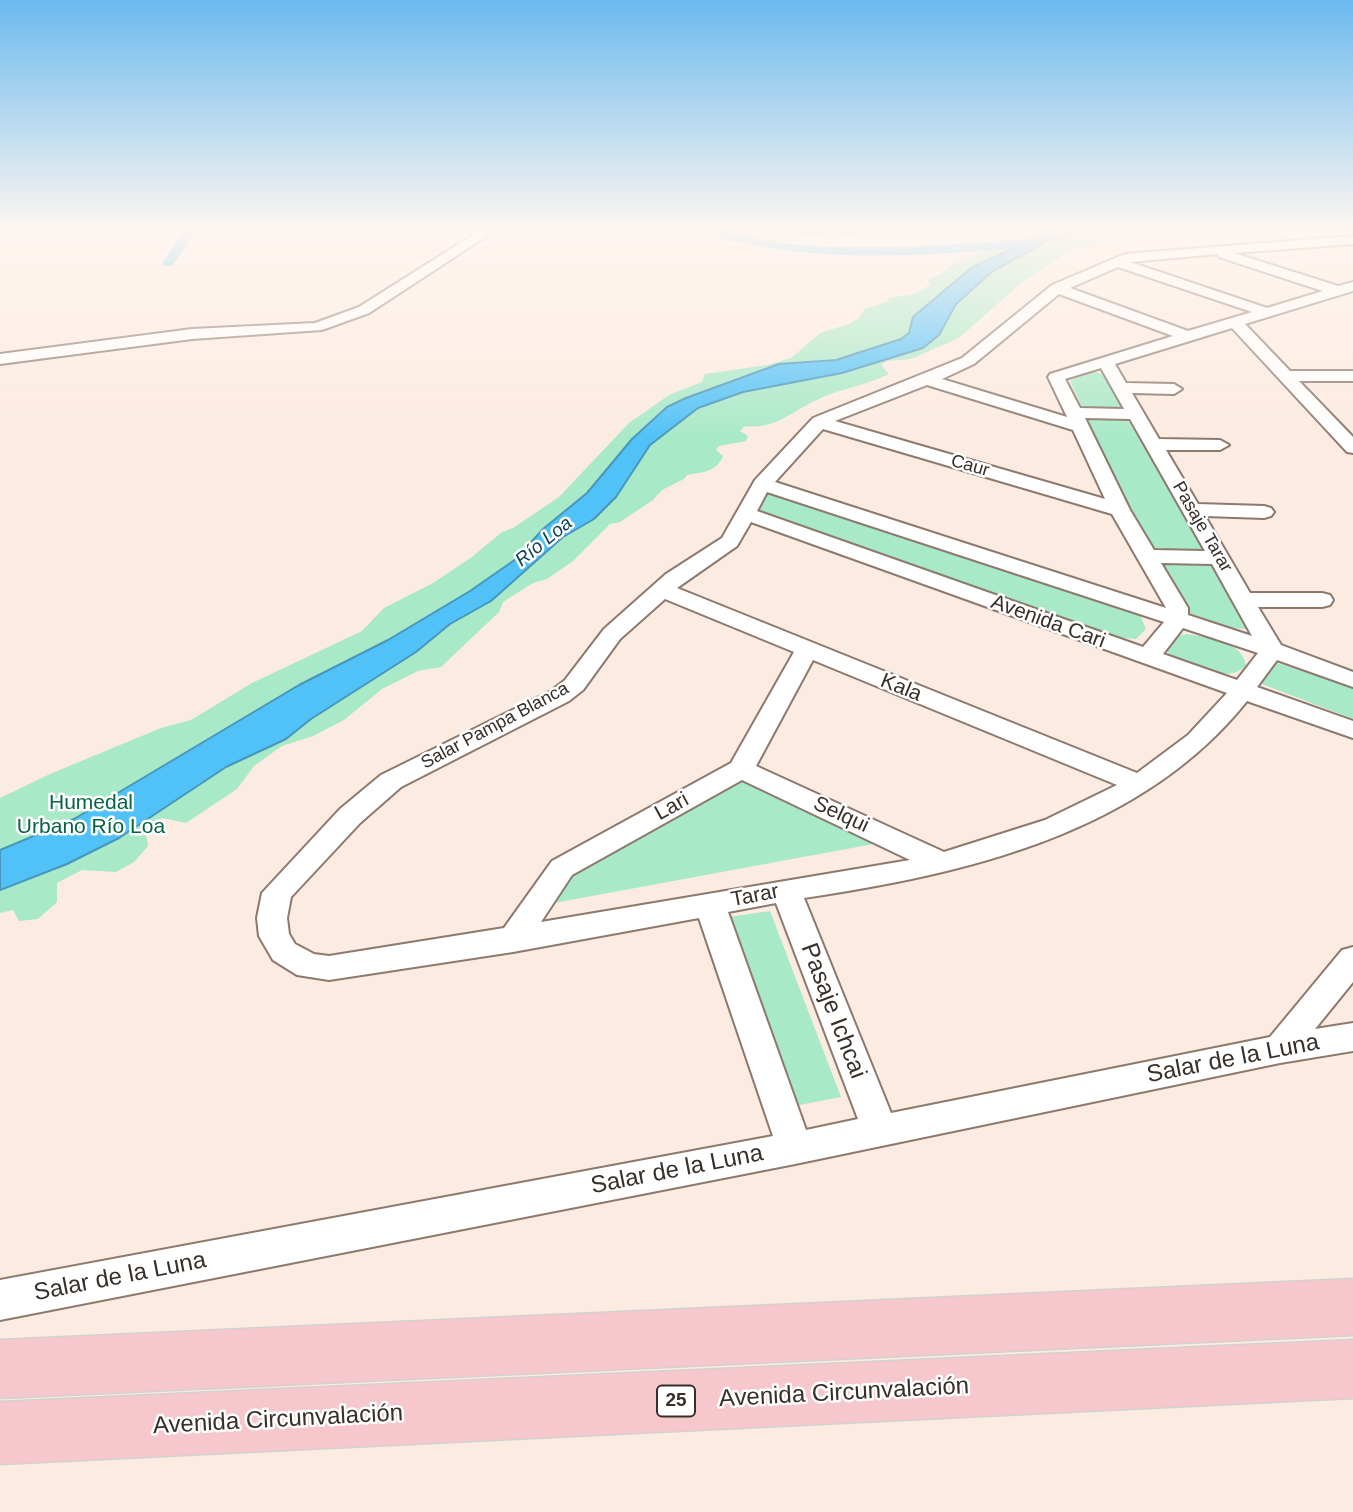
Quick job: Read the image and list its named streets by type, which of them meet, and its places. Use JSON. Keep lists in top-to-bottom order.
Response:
{
  "streets": {
    "highway": ["Avenida Circunvalación", "25"],
    "street": [
      "Caur",
      "Pasaje Tarar",
      "Avenida Cari",
      "Kala",
      "Salar Pampa Blanca",
      "Lari",
      "Selqui",
      "Tarar",
      "Pasaje Ichcai",
      "Salar de la Luna"
    ]
  },
  "crossings": [
    ["Caur", "Salar Pampa Blanca"],
    ["Pasaje Tarar", "Avenida Cari"],
    ["Avenida Cari", "Salar Pampa Blanca"],
    ["Avenida Cari", "Tarar"],
    ["Kala", "Salar Pampa Blanca"],
    ["Kala", "Tarar"],
    ["Salar Pampa Blanca", "Tarar"],
    ["Lari", "Selqui"],
    ["Lari", "Tarar"],
    ["Selqui", "Tarar"],
    ["Tarar", "Pasaje Ichcai"],
    ["Pasaje Ichcai", "Salar de la Luna"]
  ],
  "water": ["Río Loa"],
  "parks": ["Humedal Urbano Río Loa"]
}
